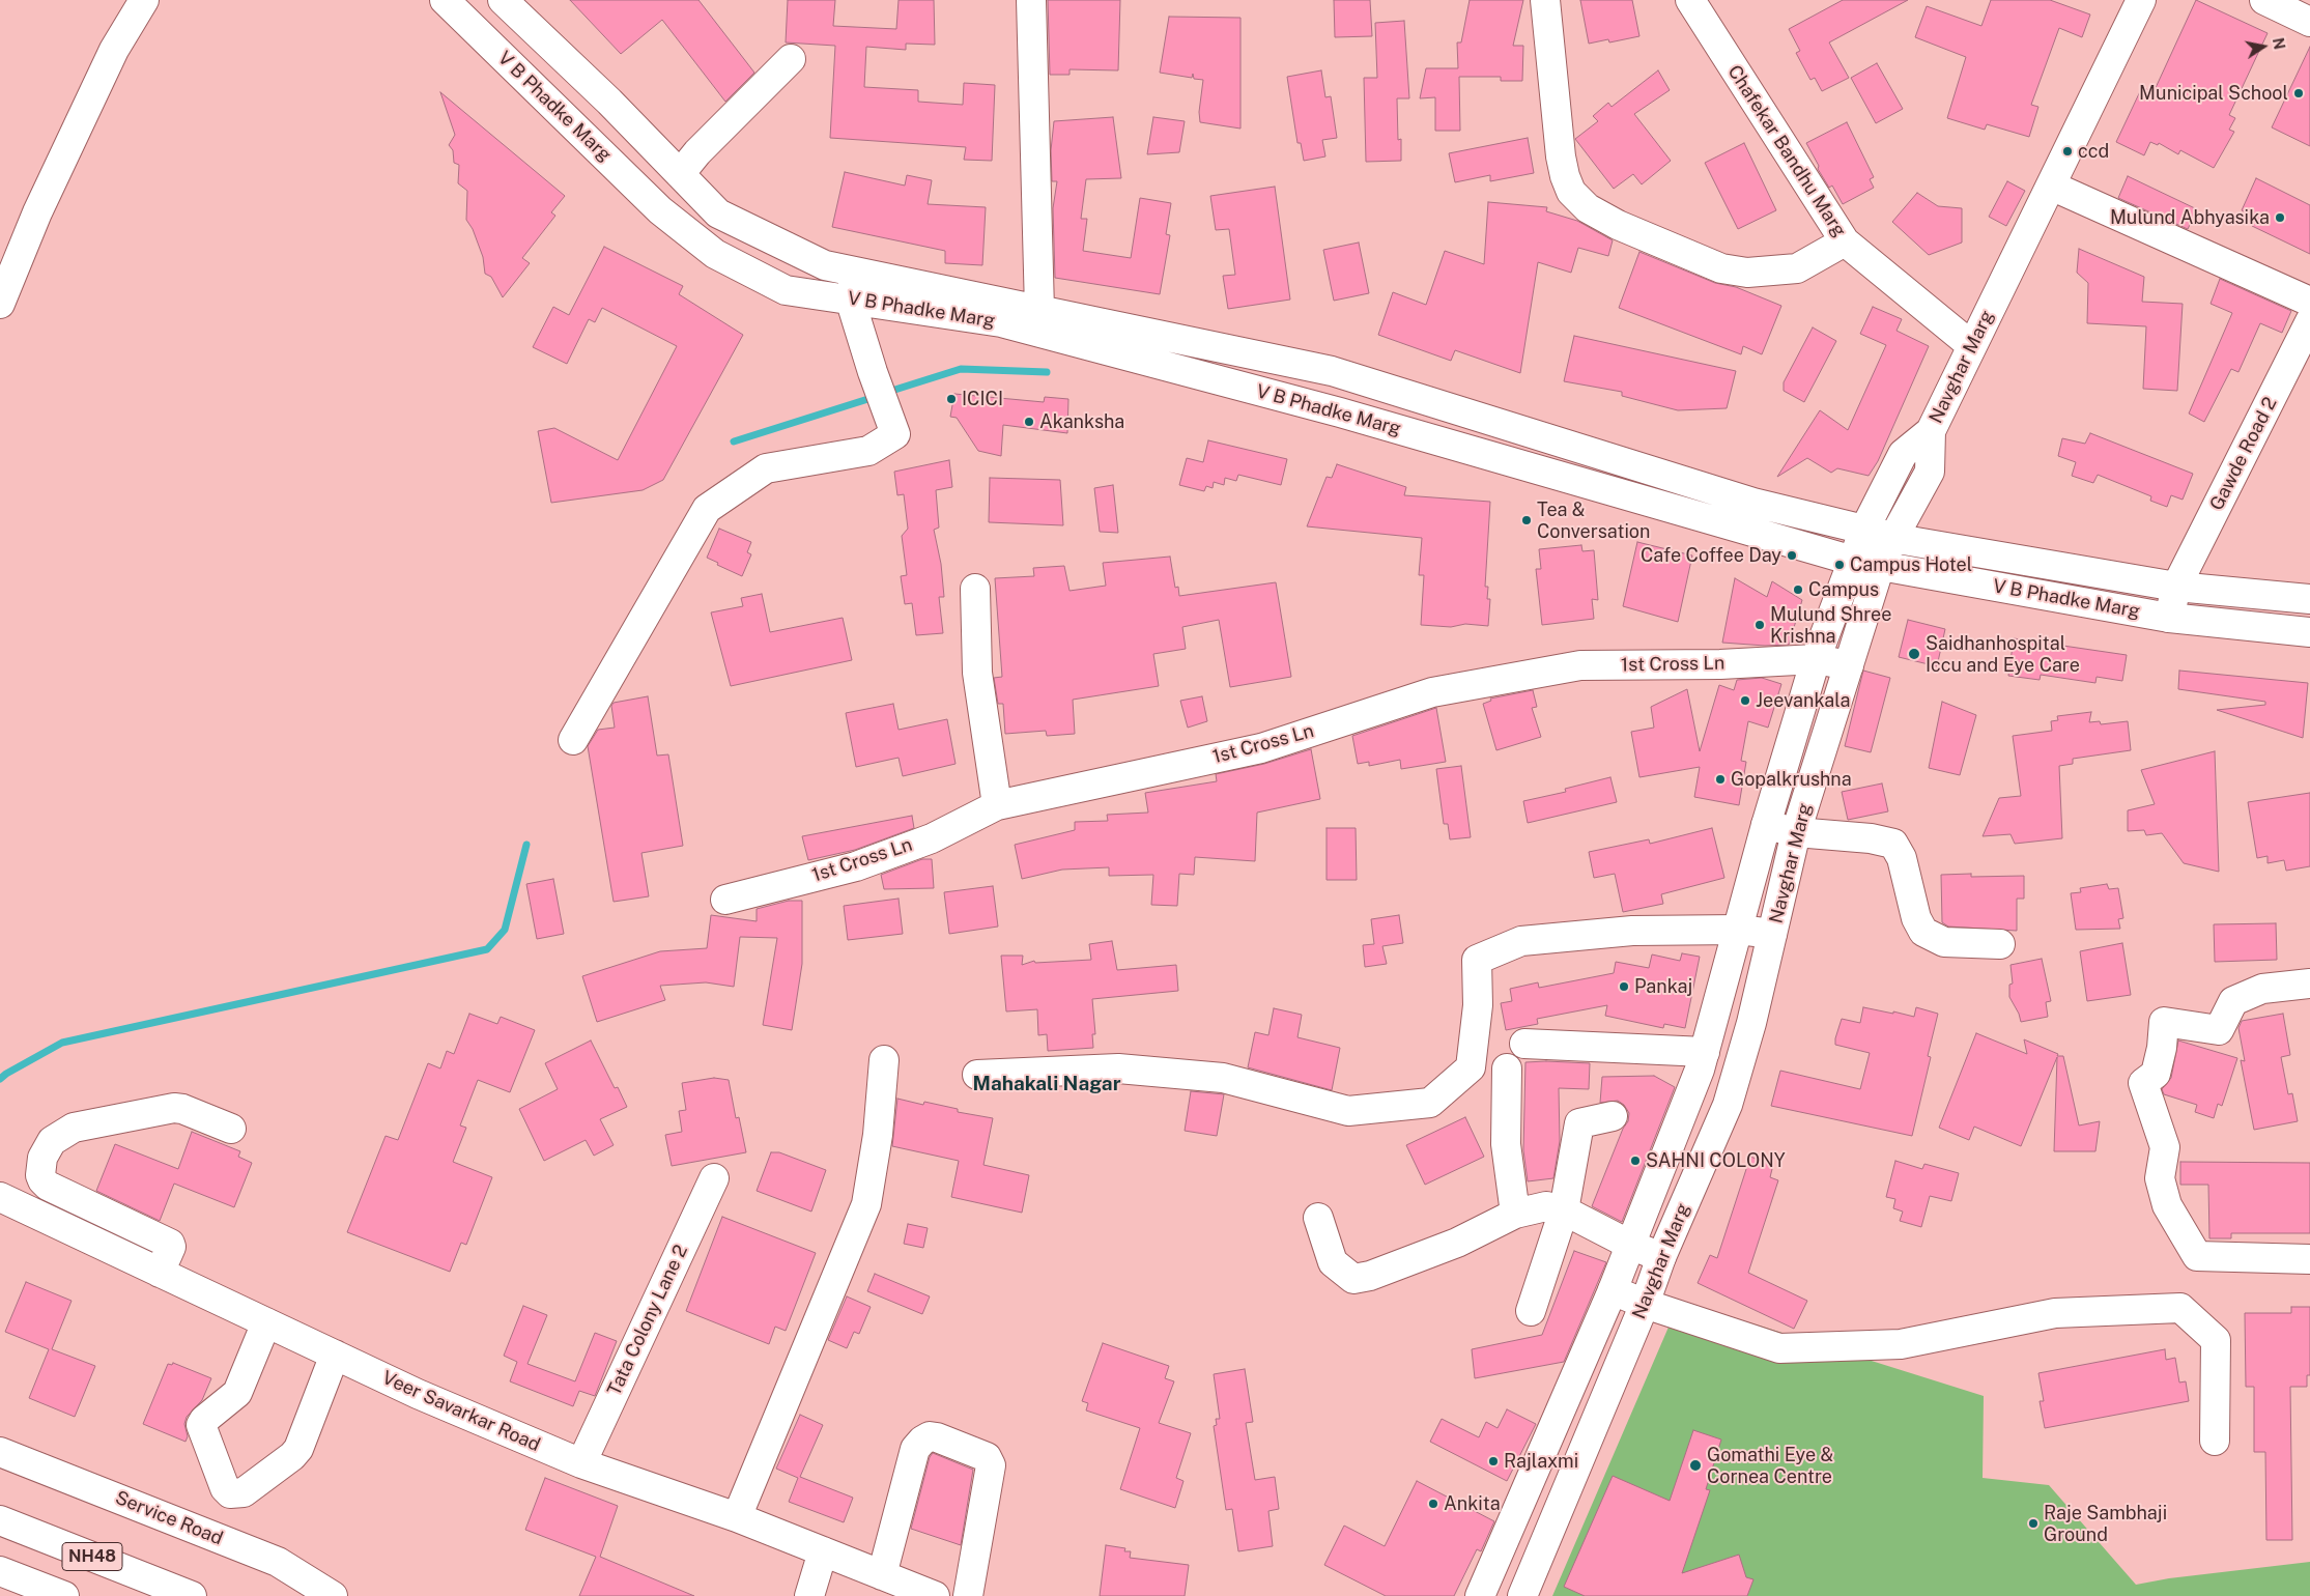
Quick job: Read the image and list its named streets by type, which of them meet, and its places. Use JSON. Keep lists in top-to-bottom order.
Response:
{
  "streets": {
    "main road": [
      "V B Phadke Marg",
      "Chafekar Bandhu Marg",
      "Navghar Marg",
      "Gawde Road 2",
      "1st Cross Ln",
      "Tata Colony Lane 2",
      "Veer Savarkar Road",
      "Service Road",
      "NH48"
    ]
  },
  "crossings": [
    ["V B Phadke Marg", "Navghar Marg"],
    ["V B Phadke Marg", "Gawde Road 2"],
    ["Chafekar Bandhu Marg", "Navghar Marg"],
    ["Navghar Marg", "1st Cross Ln"],
    ["Tata Colony Lane 2", "Veer Savarkar Road"]
  ],
  "districts": ["Mahakali Nagar"],
  "places": [
    "Municipal School",
    "ccd",
    "Mulund Abhyasika",
    "ICICI",
    "Akanksha",
    "Tea & Conversation",
    "Cafe Coffee Day",
    "Campus Hotel",
    "Campus",
    "Mulund Shree Krishna",
    "Saidhanhospital Iccu and Eye Care",
    "Jeevankala",
    "Gopalkrushna",
    "Pankaj",
    "SAHNI COLONY",
    "Rajlaxmi",
    "Gomathi Eye & Cornea Centre",
    "Ankita",
    "Raje Sambhaji Ground"
  ],
  "north": "right"
}
